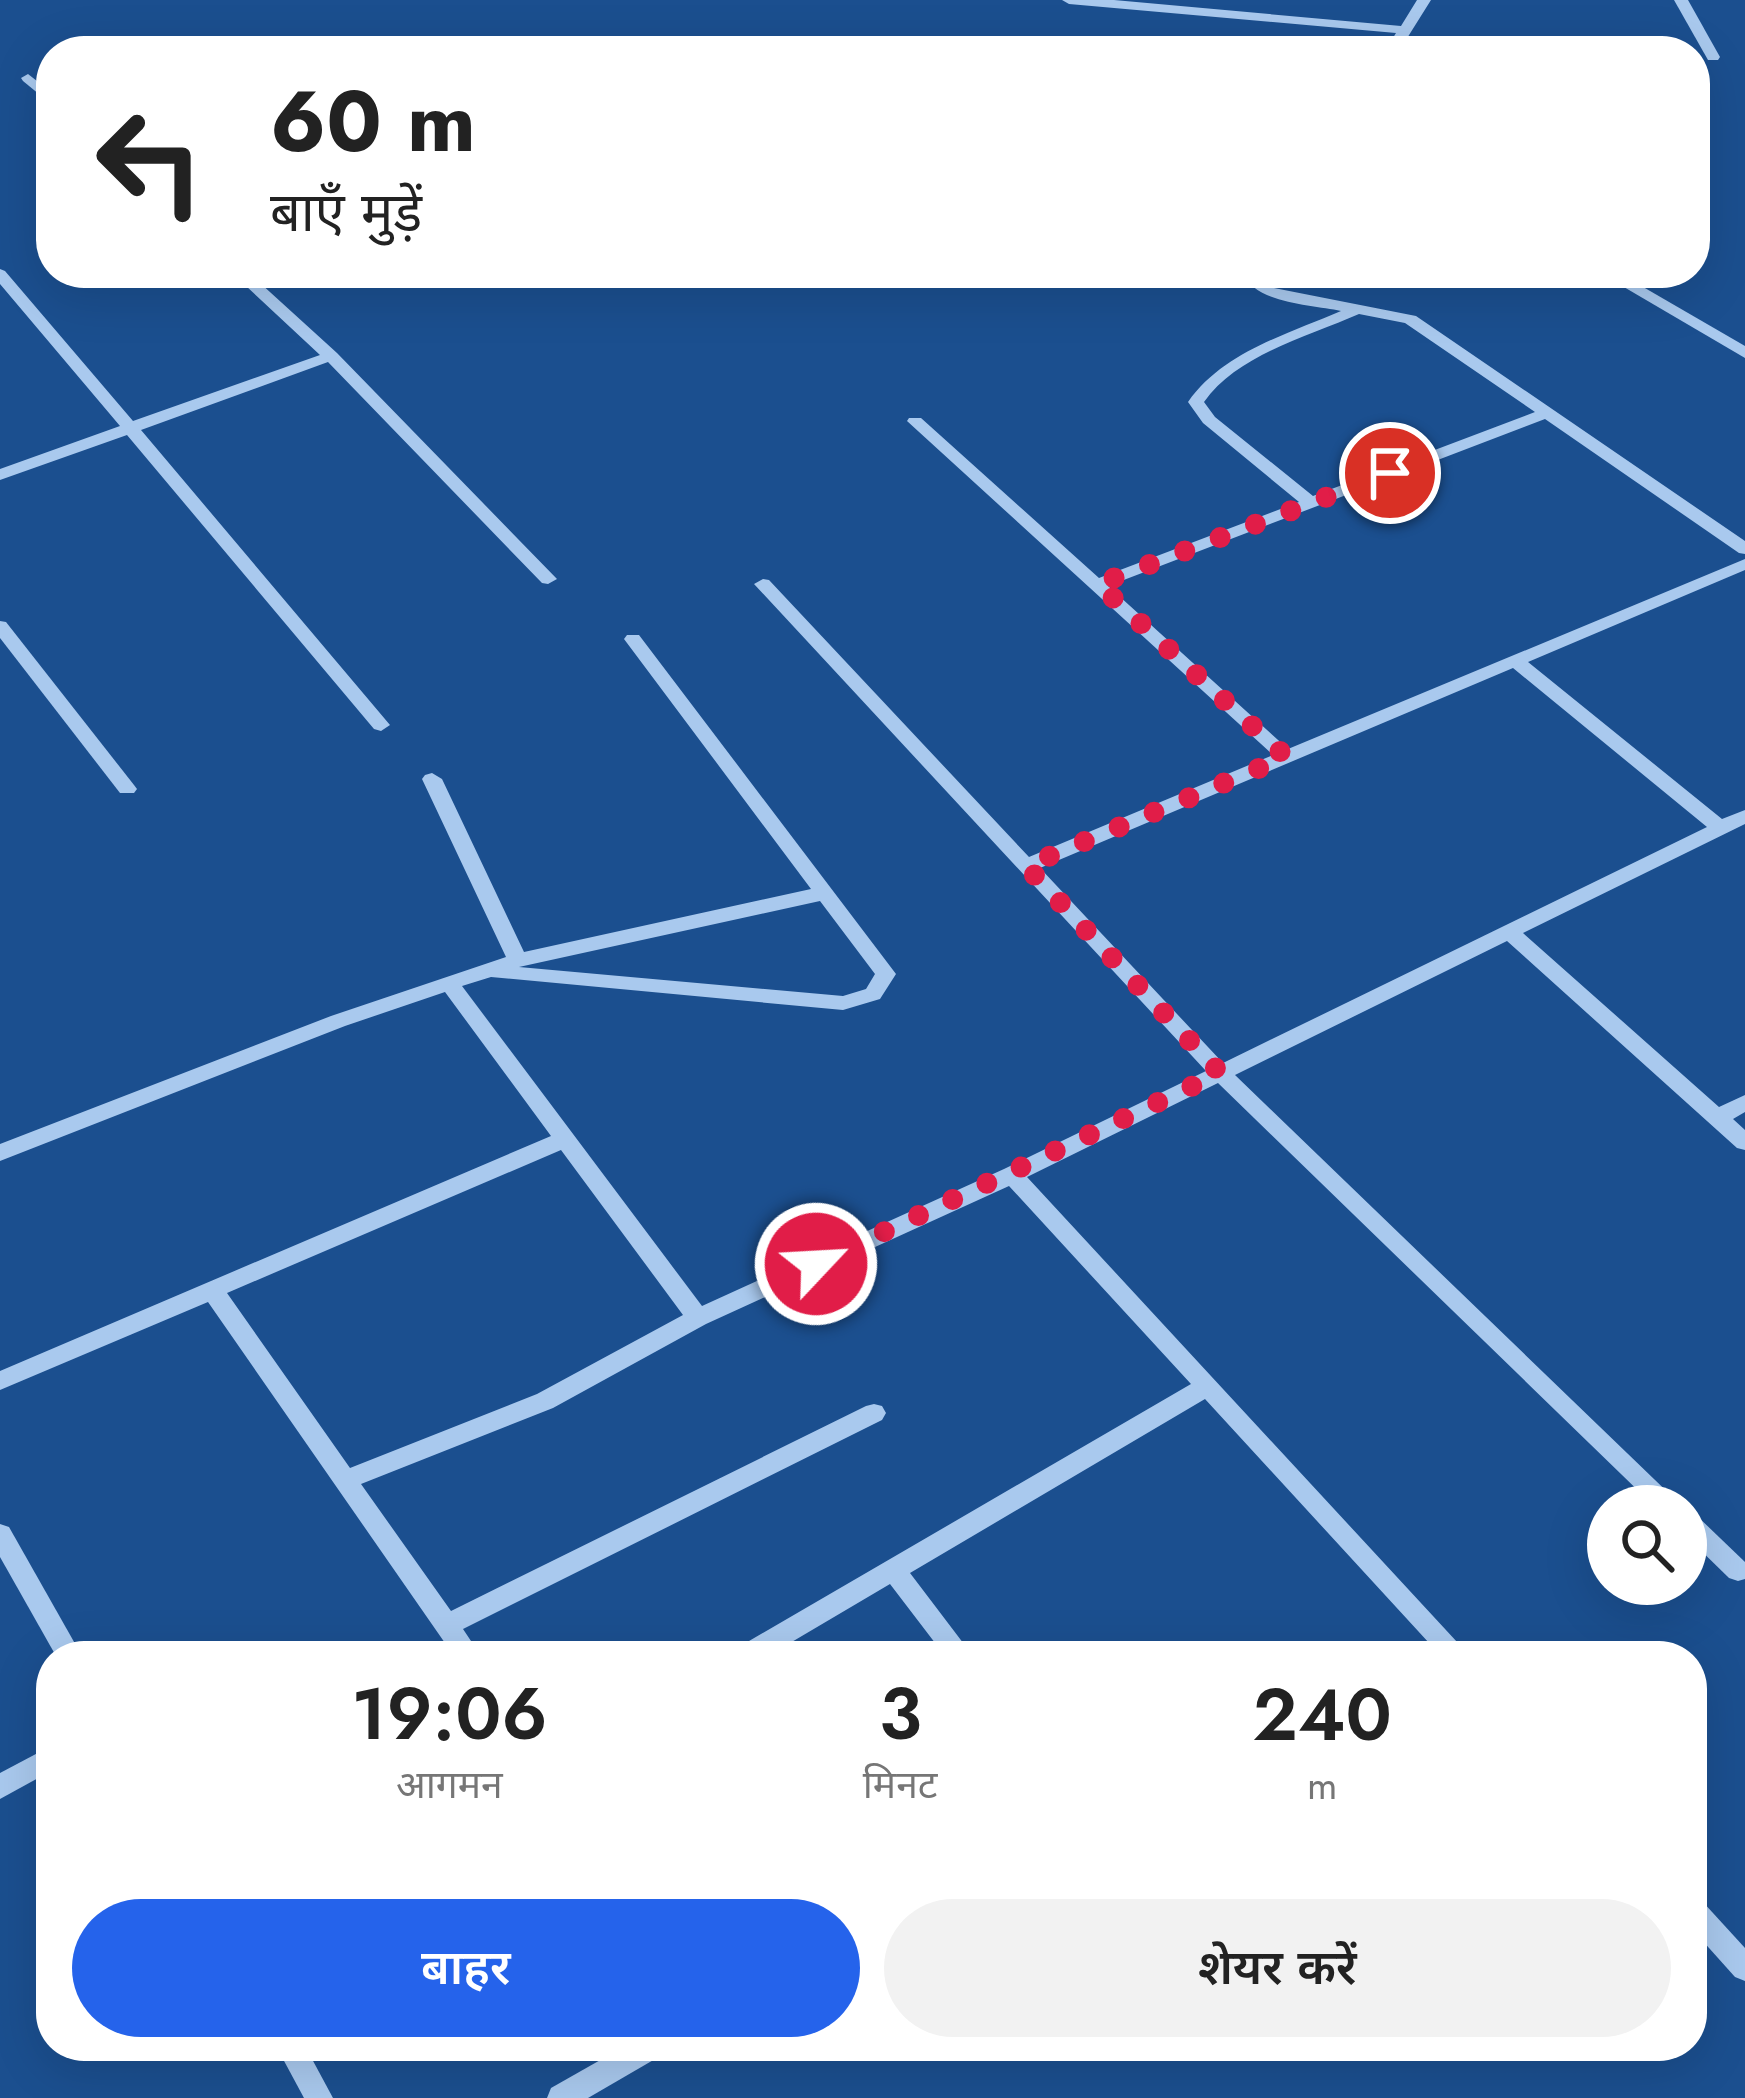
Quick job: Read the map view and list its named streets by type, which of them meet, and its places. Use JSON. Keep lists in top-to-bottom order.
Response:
{
  "page": {
    "turn": ["60 m", "बाएँ मुड़ें"],
    "eta": [
      "19:06",
      "आगमन",
      "3",
      "मिनट",
      "240",
      "m"
    ],
    "buttons": ["बाहर", "शेयर करें"]
  }
}
